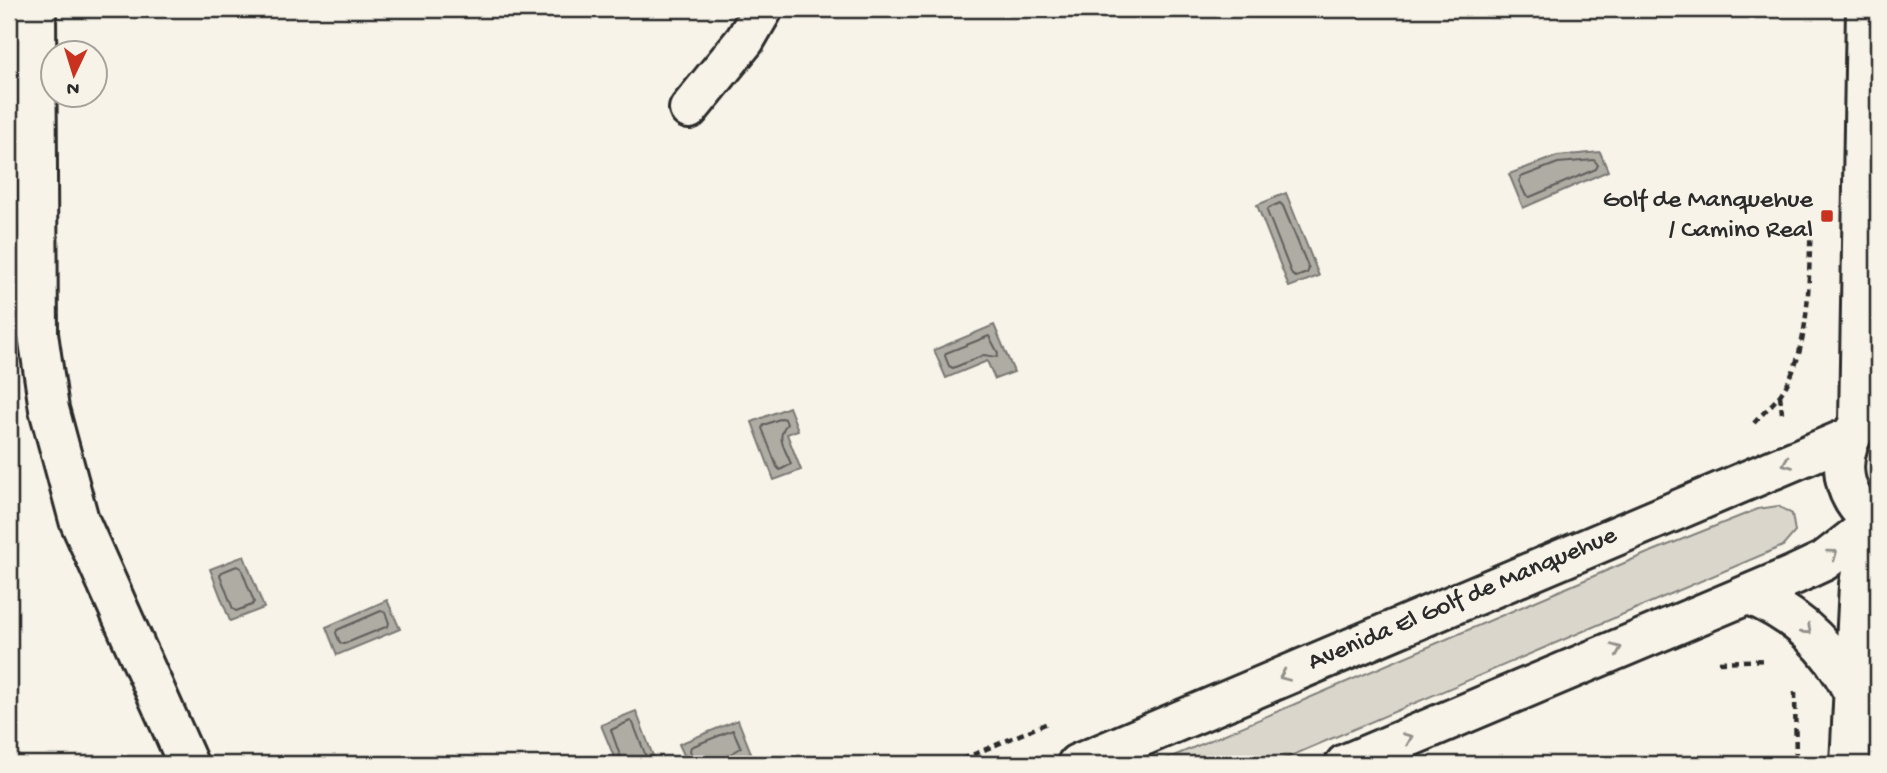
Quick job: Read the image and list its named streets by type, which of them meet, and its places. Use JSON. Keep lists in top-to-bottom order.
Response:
{
  "streets": {
    "street": ["Avenida El Golf de Manquehue"]
  },
  "places": {
    "transit": ["Golf de Manquehue / Camino Real"]
  },
  "north": "bottom"
}
